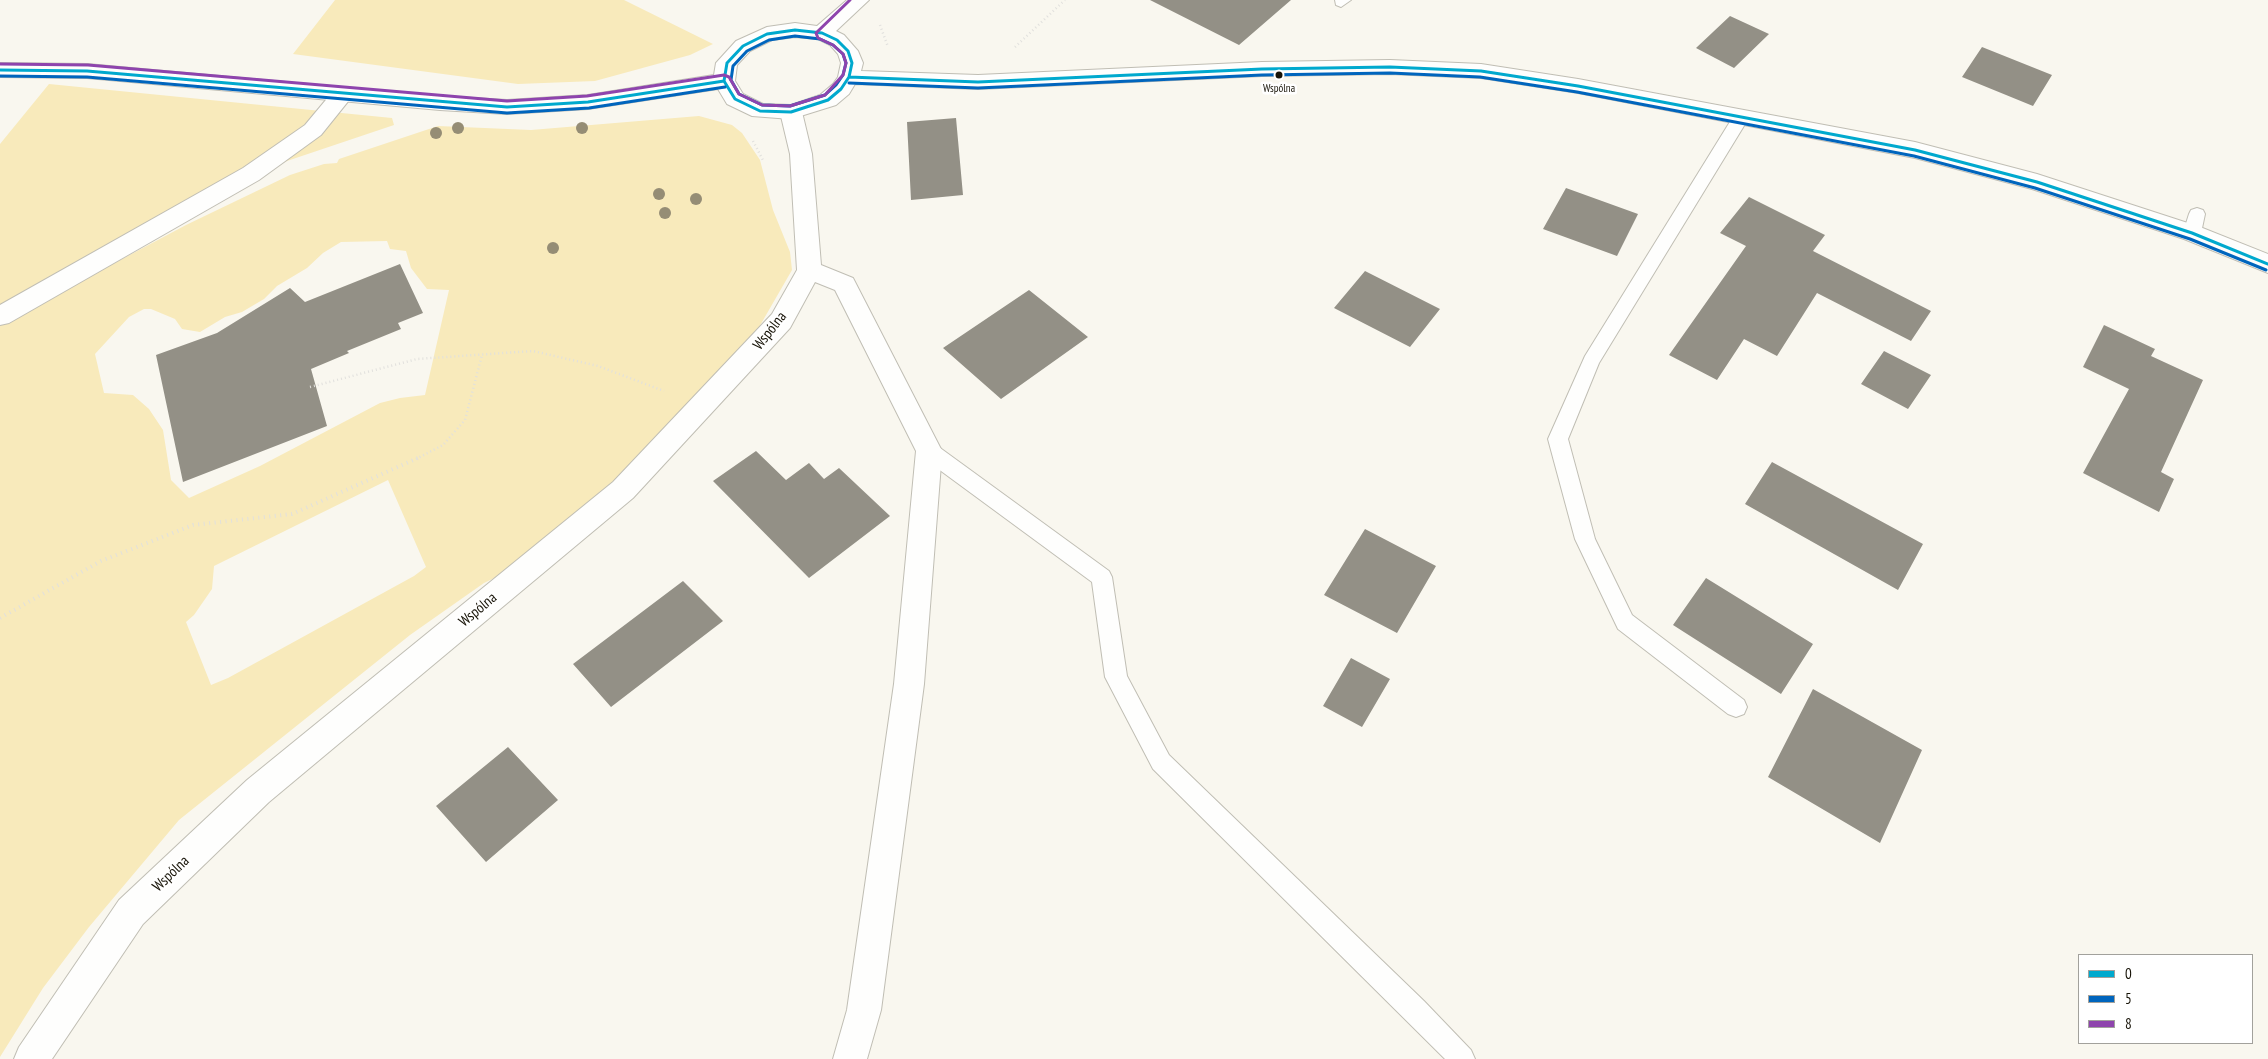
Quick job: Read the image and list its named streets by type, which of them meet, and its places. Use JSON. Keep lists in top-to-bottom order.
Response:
{
  "streets": {
    "street": ["Wspólna"]
  },
  "places": ["Wspólna"],
  "lines": ["transit line 8", "transit line 0", "transit line 5"],
  "legend": ["0", "5", "8"]
}
